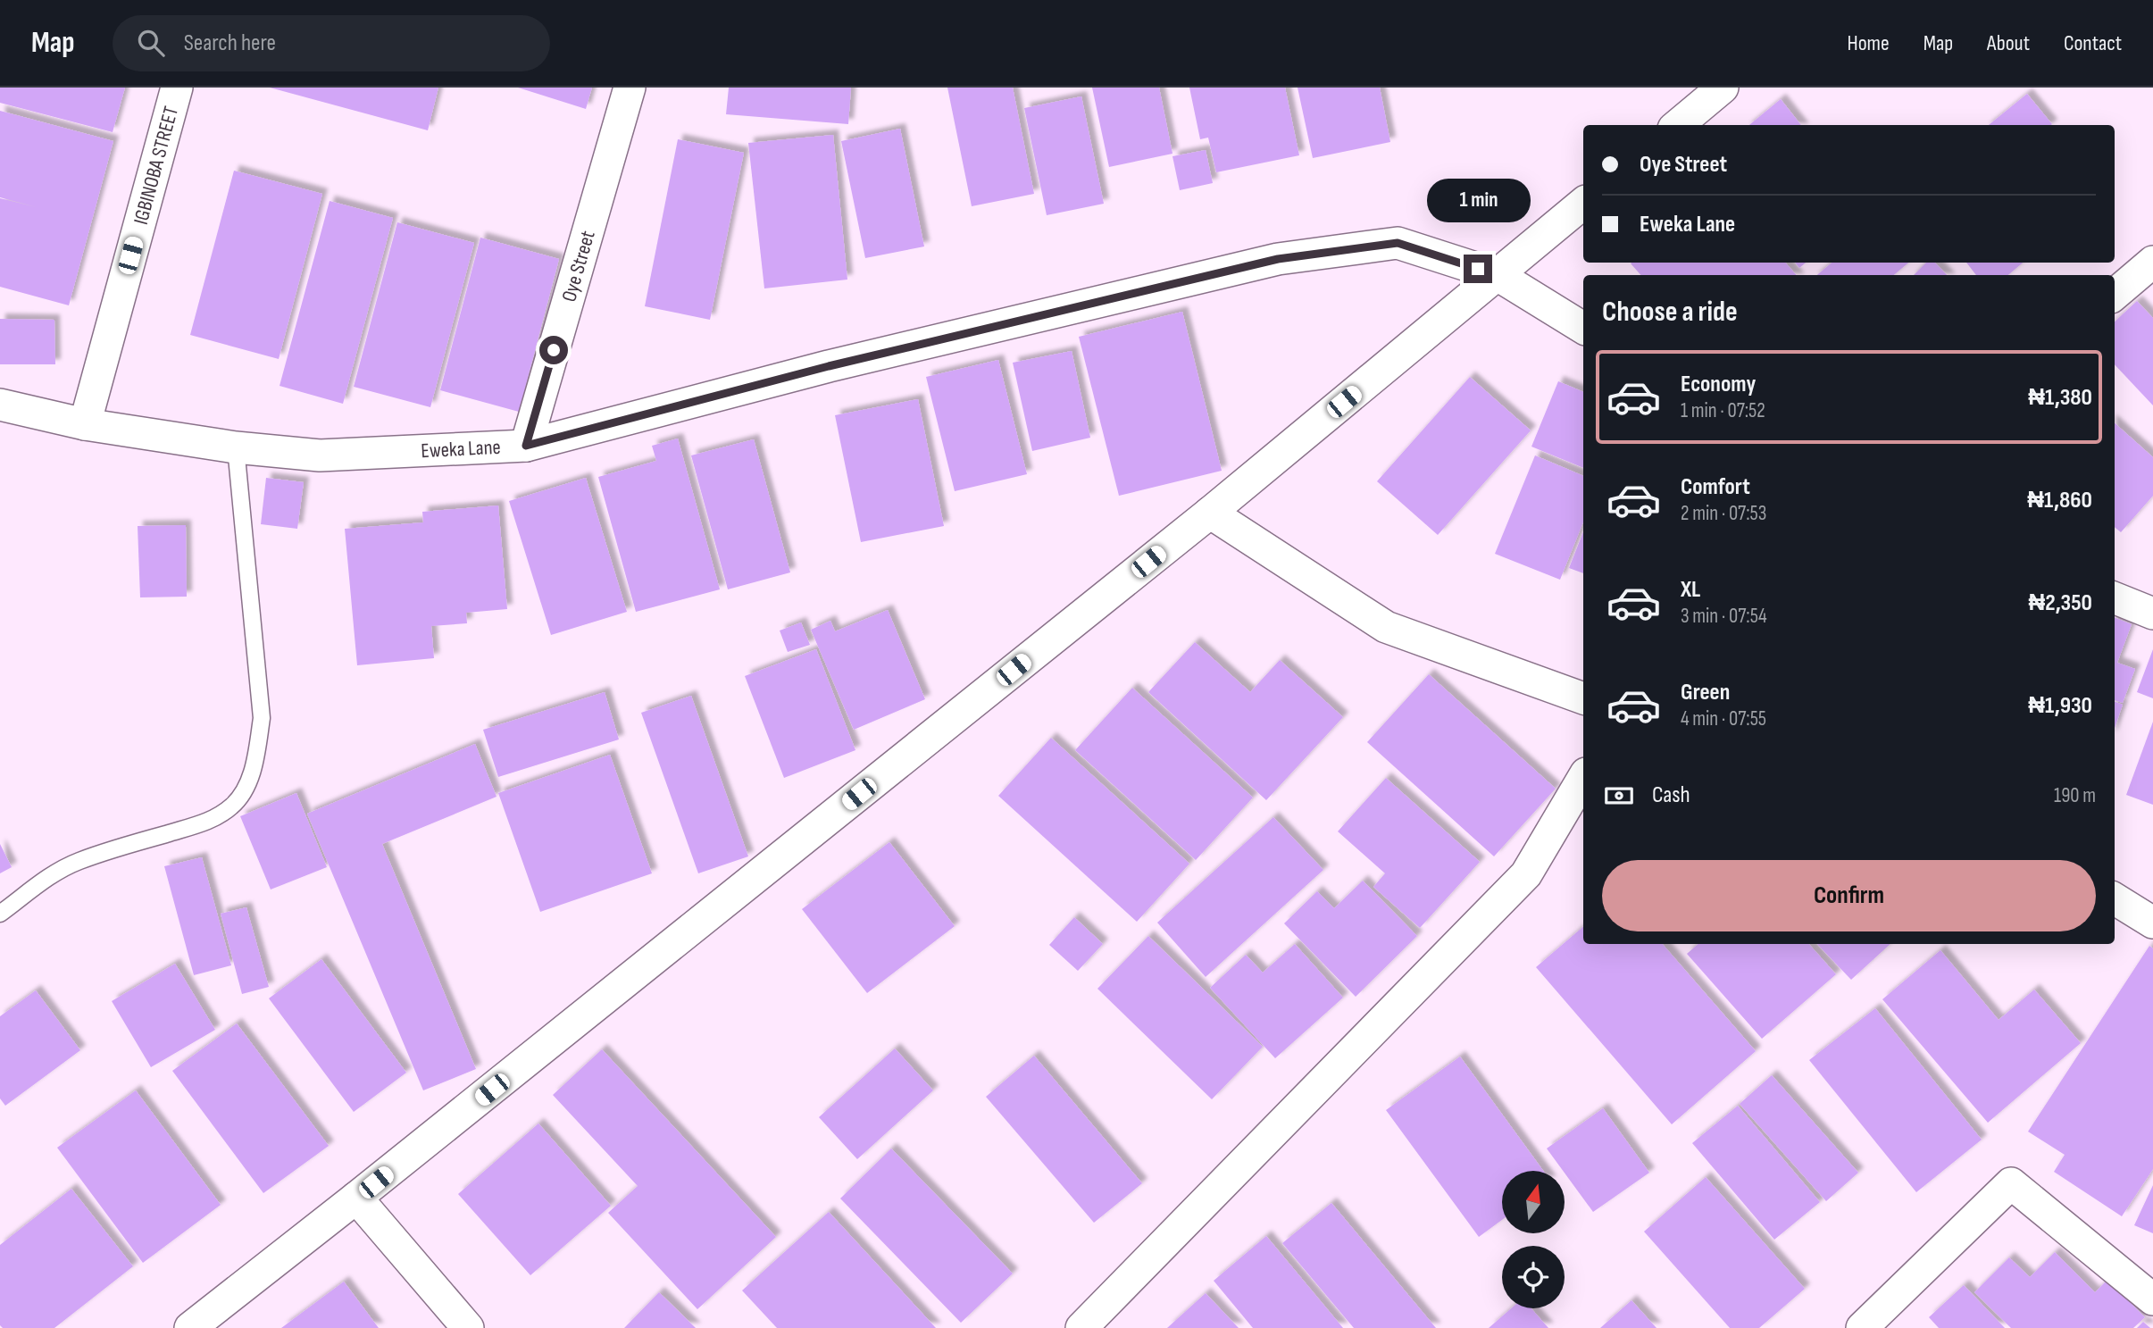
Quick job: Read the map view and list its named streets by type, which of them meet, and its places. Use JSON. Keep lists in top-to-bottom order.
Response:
{
  "streets": {
    "street": ["IGBINOBA STREET", "Oye Street", "Eweka Lane"]
  },
  "crossings": [
    ["IGBINOBA STREET", "Eweka Lane"],
    ["Oye Street", "Eweka Lane"]
  ],
  "north": "top",
  "page": {
    "header": "Map",
    "search": "Search here",
    "nav": [
      "Home",
      "Map",
      "About",
      "Contact"
    ],
    "banner": ["Oye Street", "Eweka Lane"],
    "bubble": "1 min",
    "heading": "Choose a ride",
    "list": [
      {
        "name": "Economy",
        "note": "1 min · 07:52",
        "value": "₦1,380"
      },
      {
        "name": "Comfort",
        "note": "2 min · 07:53",
        "value": "₦1,860"
      },
      {
        "name": "XL",
        "note": "3 min · 07:54",
        "value": "₦2,350"
      },
      {
        "name": "Green",
        "note": "4 min · 07:55",
        "value": "₦1,930"
      }
    ],
    "pay": ["Cash", "190 m"],
    "buttons": "Confirm"
  }
}
